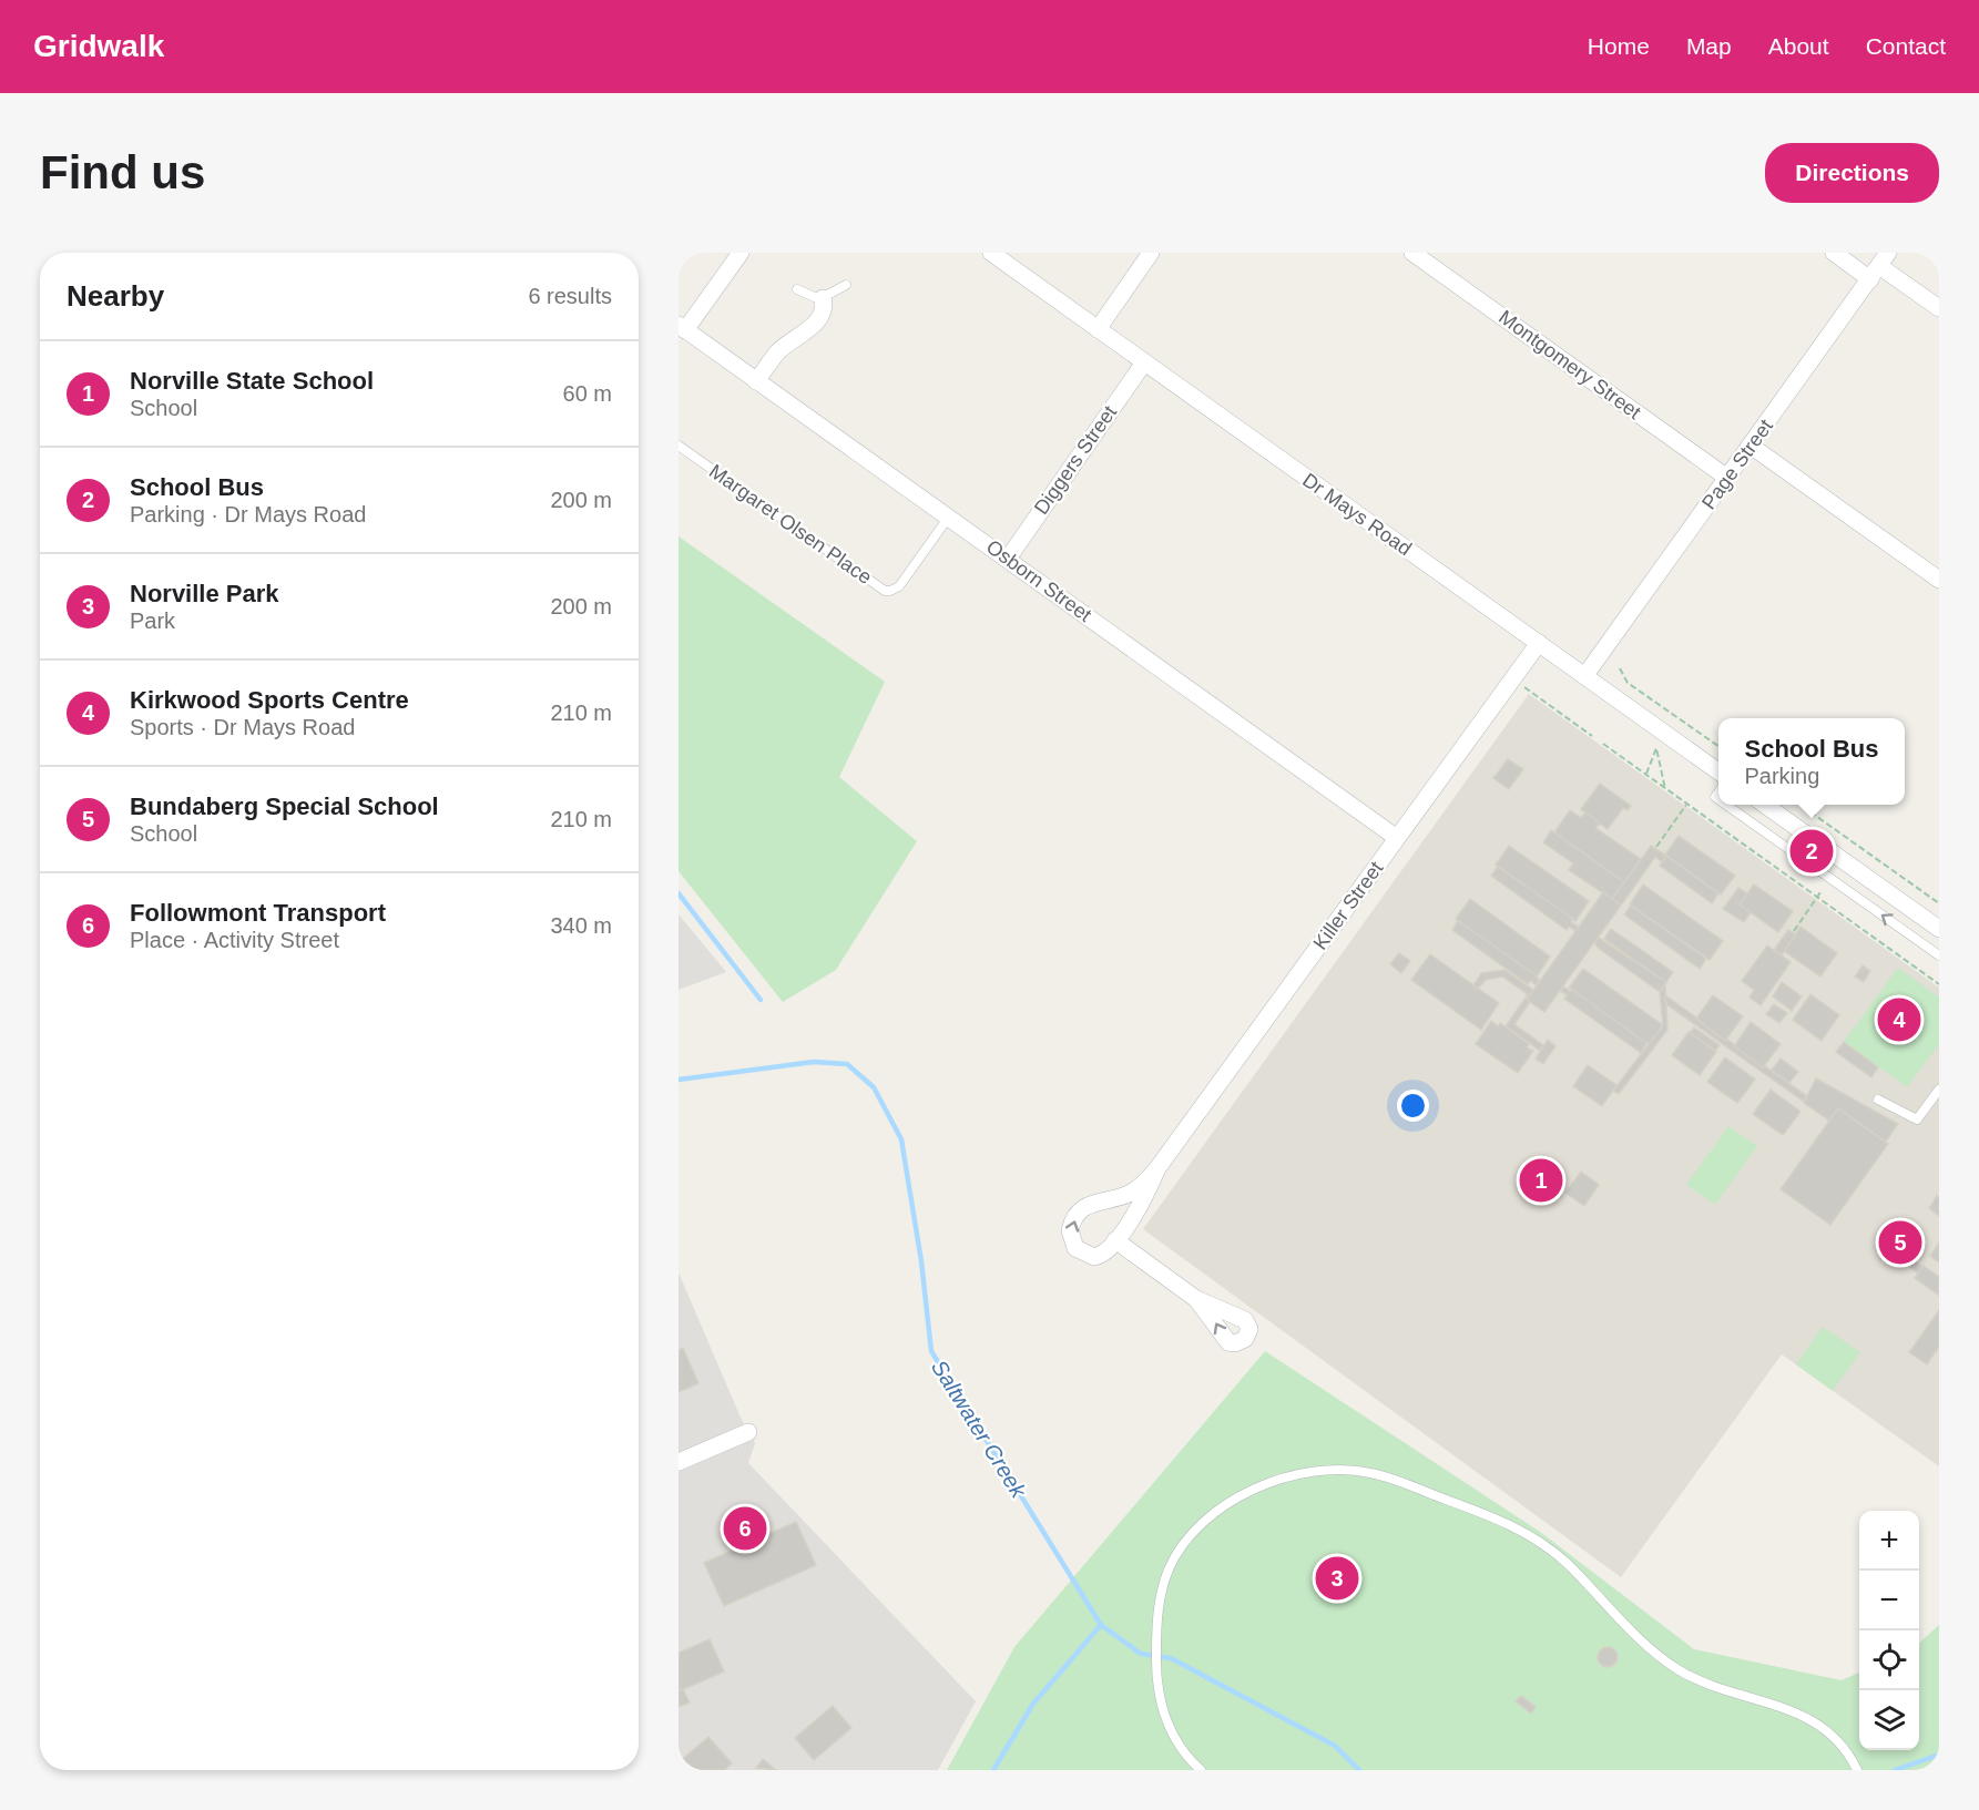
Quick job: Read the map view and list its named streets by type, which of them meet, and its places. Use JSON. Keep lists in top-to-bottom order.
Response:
{
  "streets": {
    "street": [
      "Montgomery Street",
      "Diggers Street",
      "Page Street",
      "Dr Mays Road",
      "Osborn Street",
      "Killer Street"
    ],
    "lane": ["Margaret Olsen Place"]
  },
  "crossings": [
    ["Montgomery Street", "Page Street"],
    ["Diggers Street", "Dr Mays Road"],
    ["Diggers Street", "Osborn Street"],
    ["Page Street", "Dr Mays Road"],
    ["Dr Mays Road", "Killer Street"],
    ["Margaret Olsen Place", "Osborn Street"],
    ["Osborn Street", "Killer Street"]
  ],
  "water": ["Saltwater Creek"],
  "page": {
    "header": "Gridwalk",
    "nav": [
      "Home",
      "Map",
      "About",
      "Contact"
    ],
    "buttons": "Directions",
    "title": "Find us",
    "heading": ["Nearby", "6 results"],
    "list": [
      {
        "mark": "1",
        "name": "Norville State School",
        "note": "School",
        "value": "60 m"
      },
      {
        "mark": "2",
        "name": "School Bus",
        "note": "Parking · Dr Mays Road",
        "value": "200 m"
      },
      {
        "mark": "3",
        "name": "Norville Park",
        "note": "Park",
        "value": "200 m"
      },
      {
        "mark": "4",
        "name": "Kirkwood Sports Centre",
        "note": "Sports · Dr Mays Road",
        "value": "210 m"
      },
      {
        "mark": "5",
        "name": "Bundaberg Special School",
        "note": "School",
        "value": "210 m"
      },
      {
        "mark": "6",
        "name": "Followmont Transport",
        "note": "Place · Activity Street",
        "value": "340 m"
      }
    ],
    "popup": ["School Bus", "Parking"],
    "pins": [
      "2",
      "4",
      "1",
      "5",
      "6",
      "3"
    ],
    "map_buttons": ["+", "−"]
  }
}
